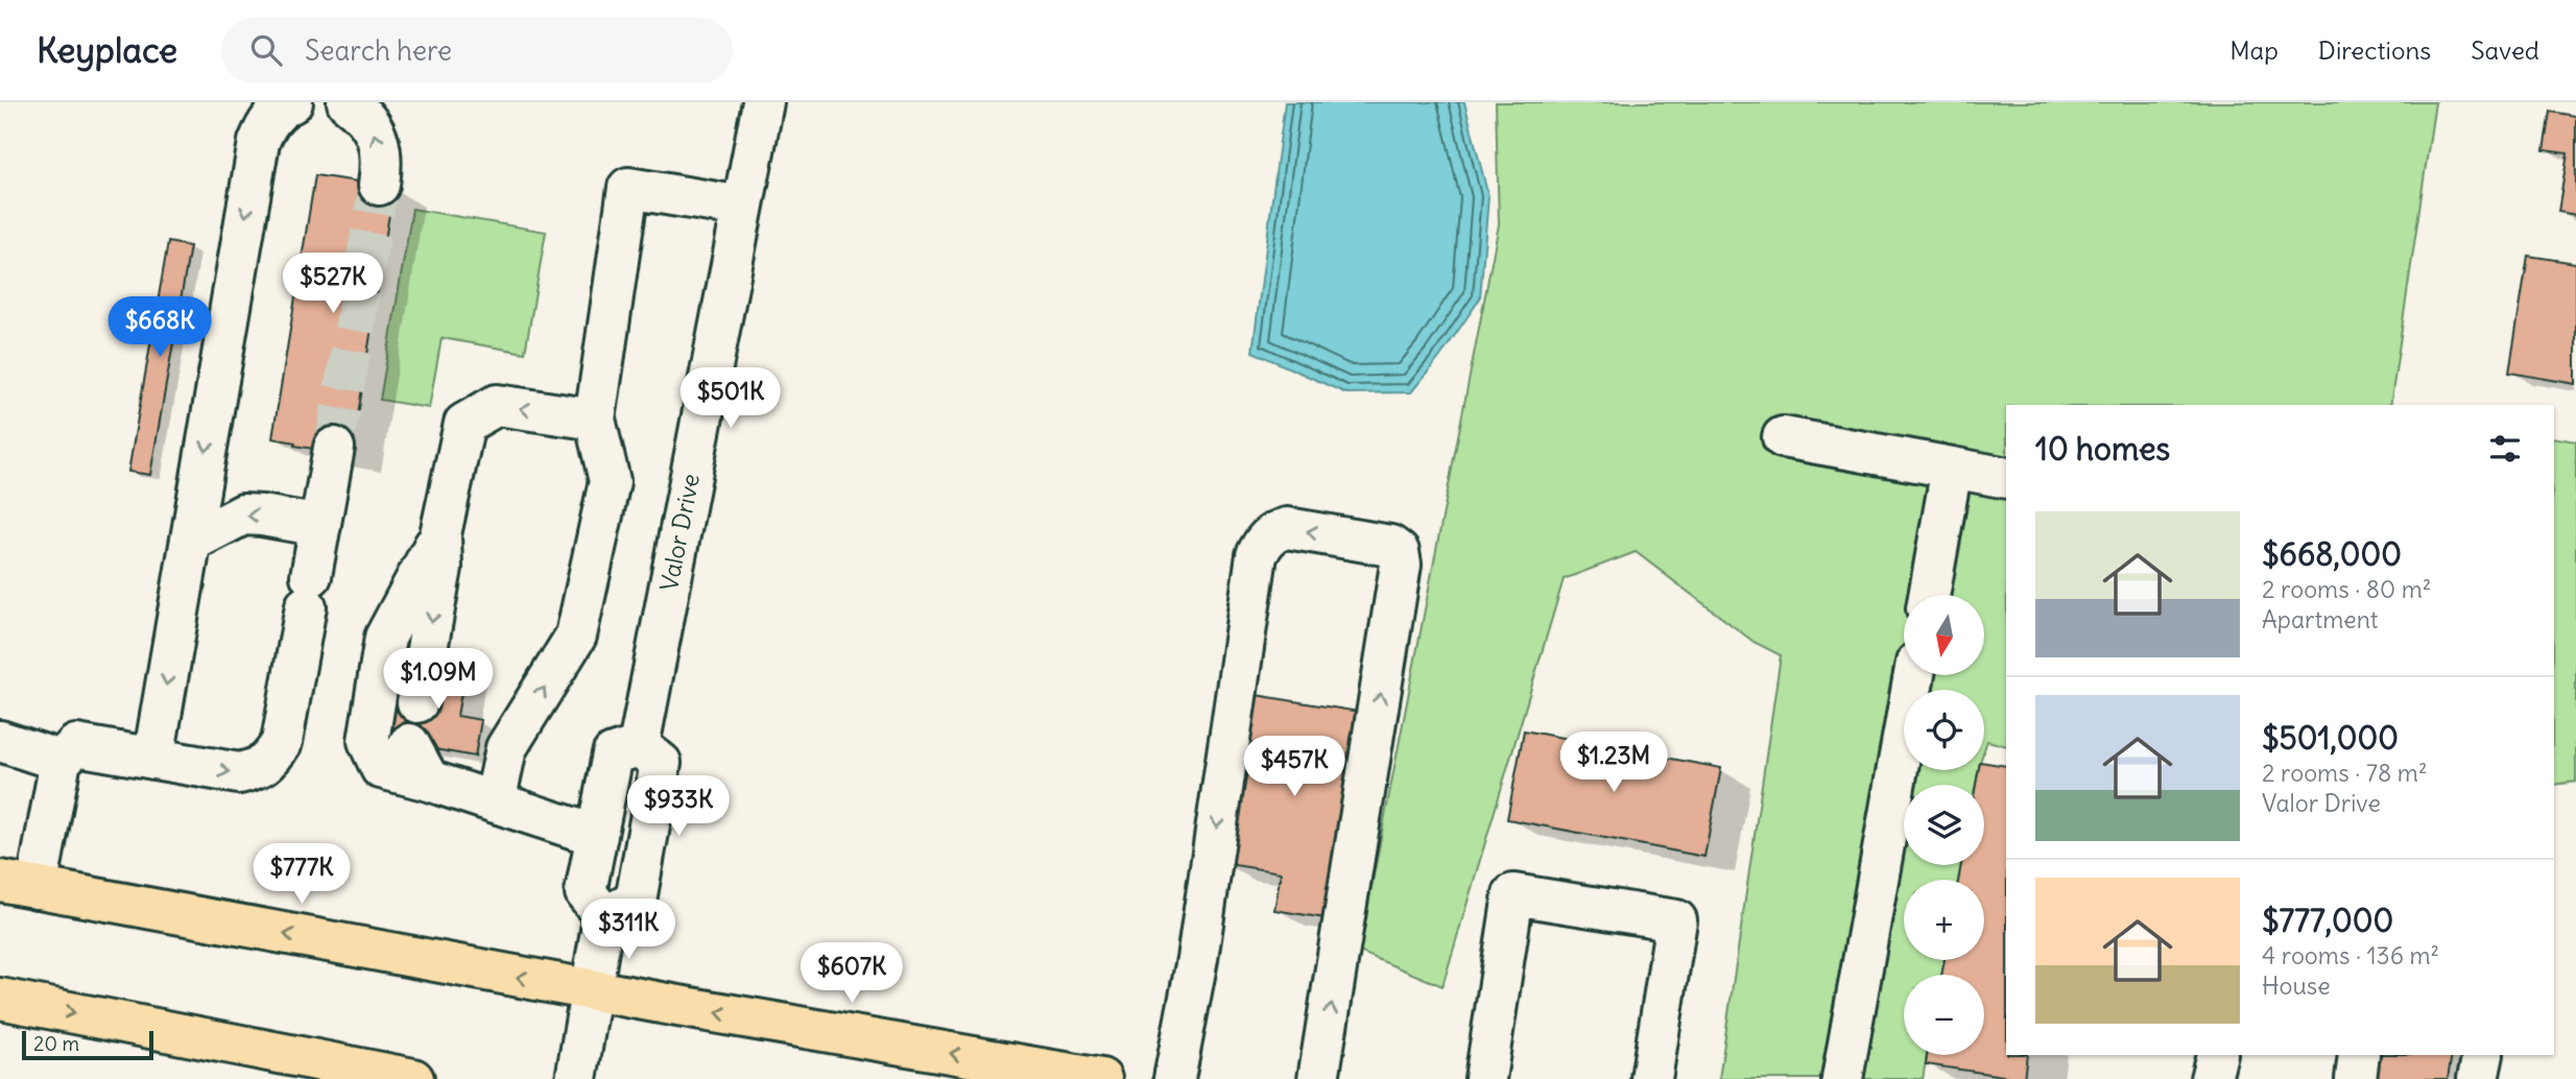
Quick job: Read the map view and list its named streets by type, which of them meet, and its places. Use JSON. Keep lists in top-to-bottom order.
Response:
{
  "streets": {
    "street": ["Valor Drive"]
  },
  "scale_bar": "20 m",
  "north": "bottom",
  "page": {
    "header": "Keyplace",
    "search": "Search here",
    "nav": ["Map", "Directions", "Saved"],
    "price": [
      "$527K",
      "$668K",
      "$501K",
      "$1.09M",
      "$1.23M",
      "$457K",
      "$933K",
      "$777K",
      "$311K",
      "$607K"
    ],
    "heading": "10 homes",
    "list": [
      {
        "name": "$668,000",
        "note": "2 rooms · 80 m² · Apartment"
      },
      {
        "name": "$501,000",
        "note": "2 rooms · 78 m² · Valor Drive"
      },
      {
        "name": "$777,000",
        "note": "4 rooms · 136 m² · House"
      }
    ],
    "map_buttons": ["+", "−"],
    "scale": "20 m"
  }
}
